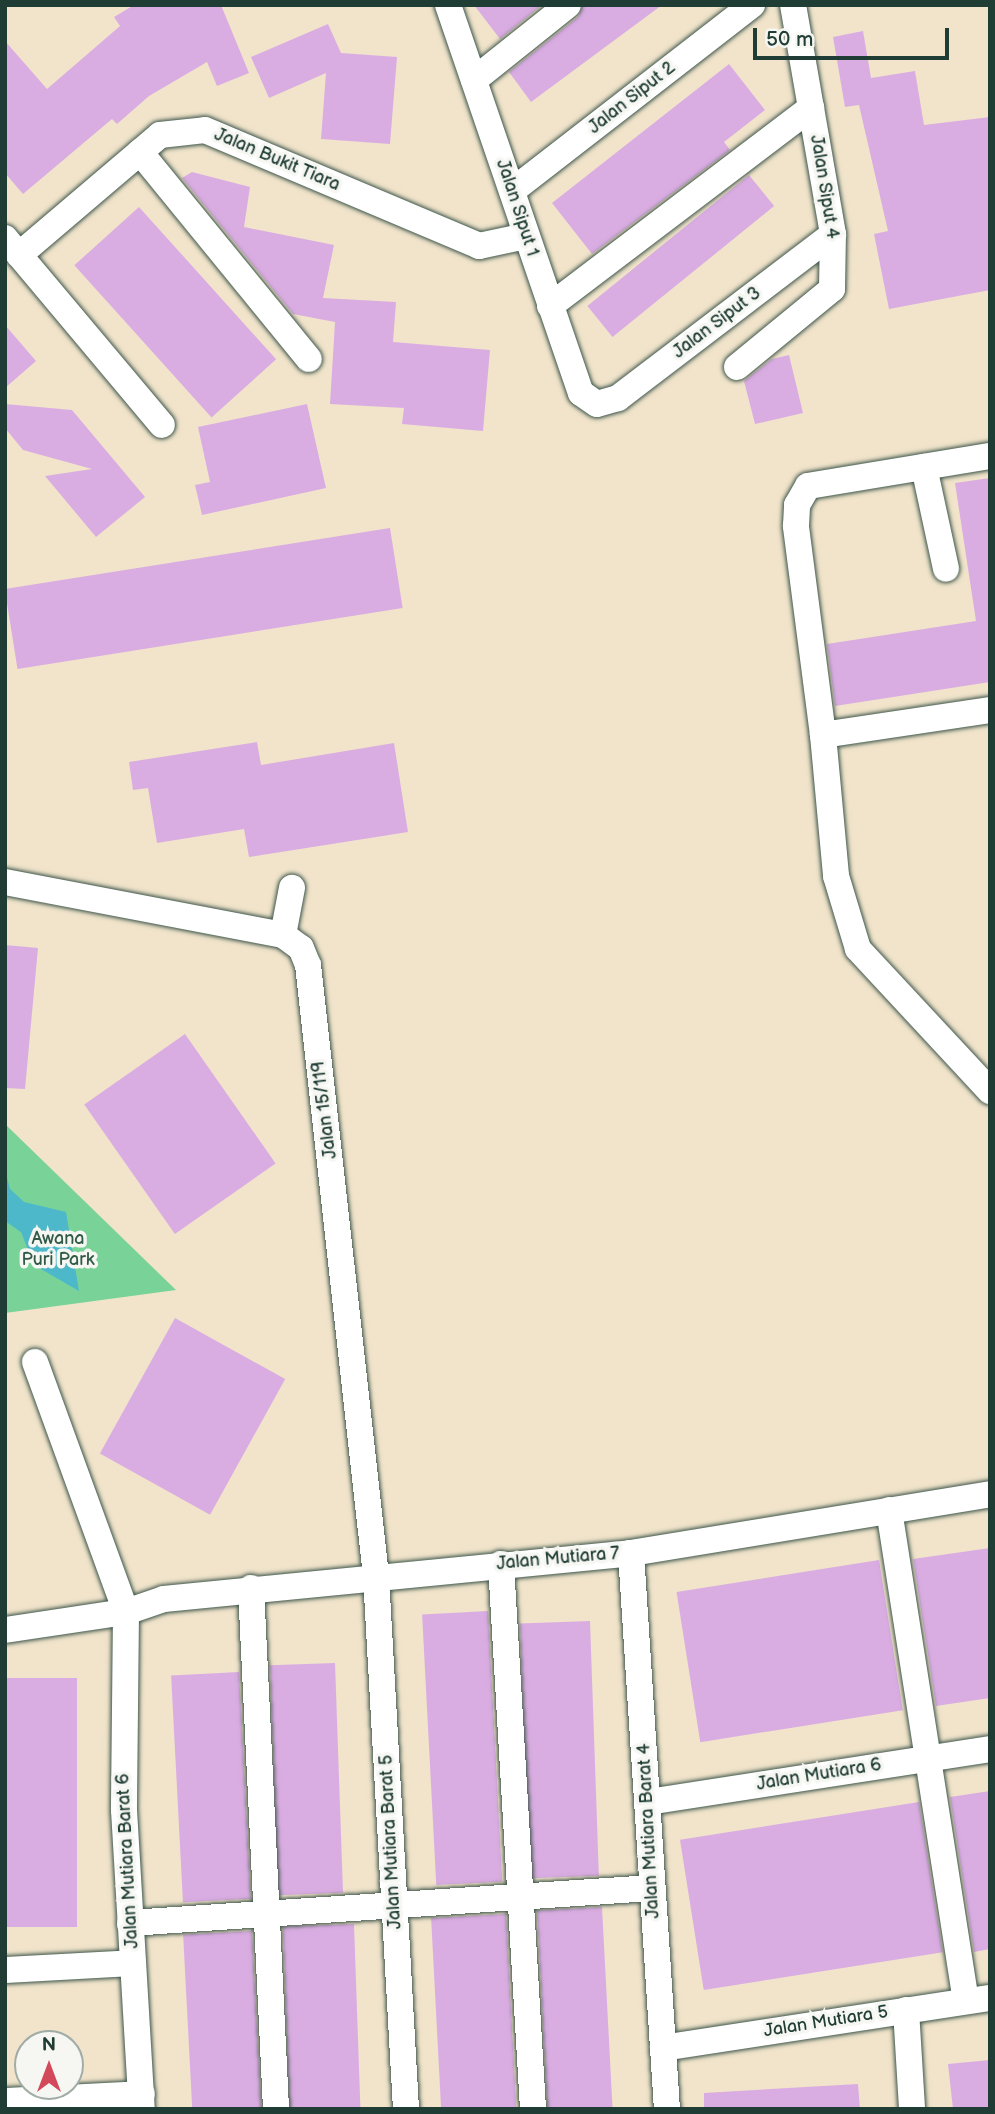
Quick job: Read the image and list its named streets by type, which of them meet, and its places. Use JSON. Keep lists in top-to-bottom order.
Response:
{
  "streets": {
    "street": [
      "Jalan Siput 2",
      "Jalan Bukit Tiara",
      "Jalan Siput 4",
      "Jalan Siput 1",
      "Jalan Siput 3",
      "Jalan 15/119",
      "Jalan Mutiara 7",
      "Jalan Mutiara 6",
      "Jalan Mutiara Barat 4",
      "Jalan Mutiara Barat 5",
      "Jalan Mutiara Barat 6",
      "Jalan Mutiara 5"
    ]
  },
  "crossings": [
    ["Jalan Siput 2", "Jalan Siput 1"],
    ["Jalan Bukit Tiara", "Jalan Siput 1"],
    ["Jalan Siput 4", "Jalan Siput 3"],
    ["Jalan Siput 1", "Jalan Siput 3"],
    ["Jalan 15/119", "Jalan Mutiara 7"],
    ["Jalan 15/119", "Jalan Mutiara Barat 5"],
    ["Jalan Mutiara 7", "Jalan Mutiara Barat 4"],
    ["Jalan Mutiara 7", "Jalan Mutiara Barat 5"],
    ["Jalan Mutiara 7", "Jalan Mutiara Barat 6"],
    ["Jalan Mutiara 6", "Jalan Mutiara Barat 4"],
    ["Jalan Mutiara Barat 4", "Jalan Mutiara 5"]
  ],
  "parks": ["Awana Puri Park"],
  "scale_bar": "50 m",
  "north": "top"
}
